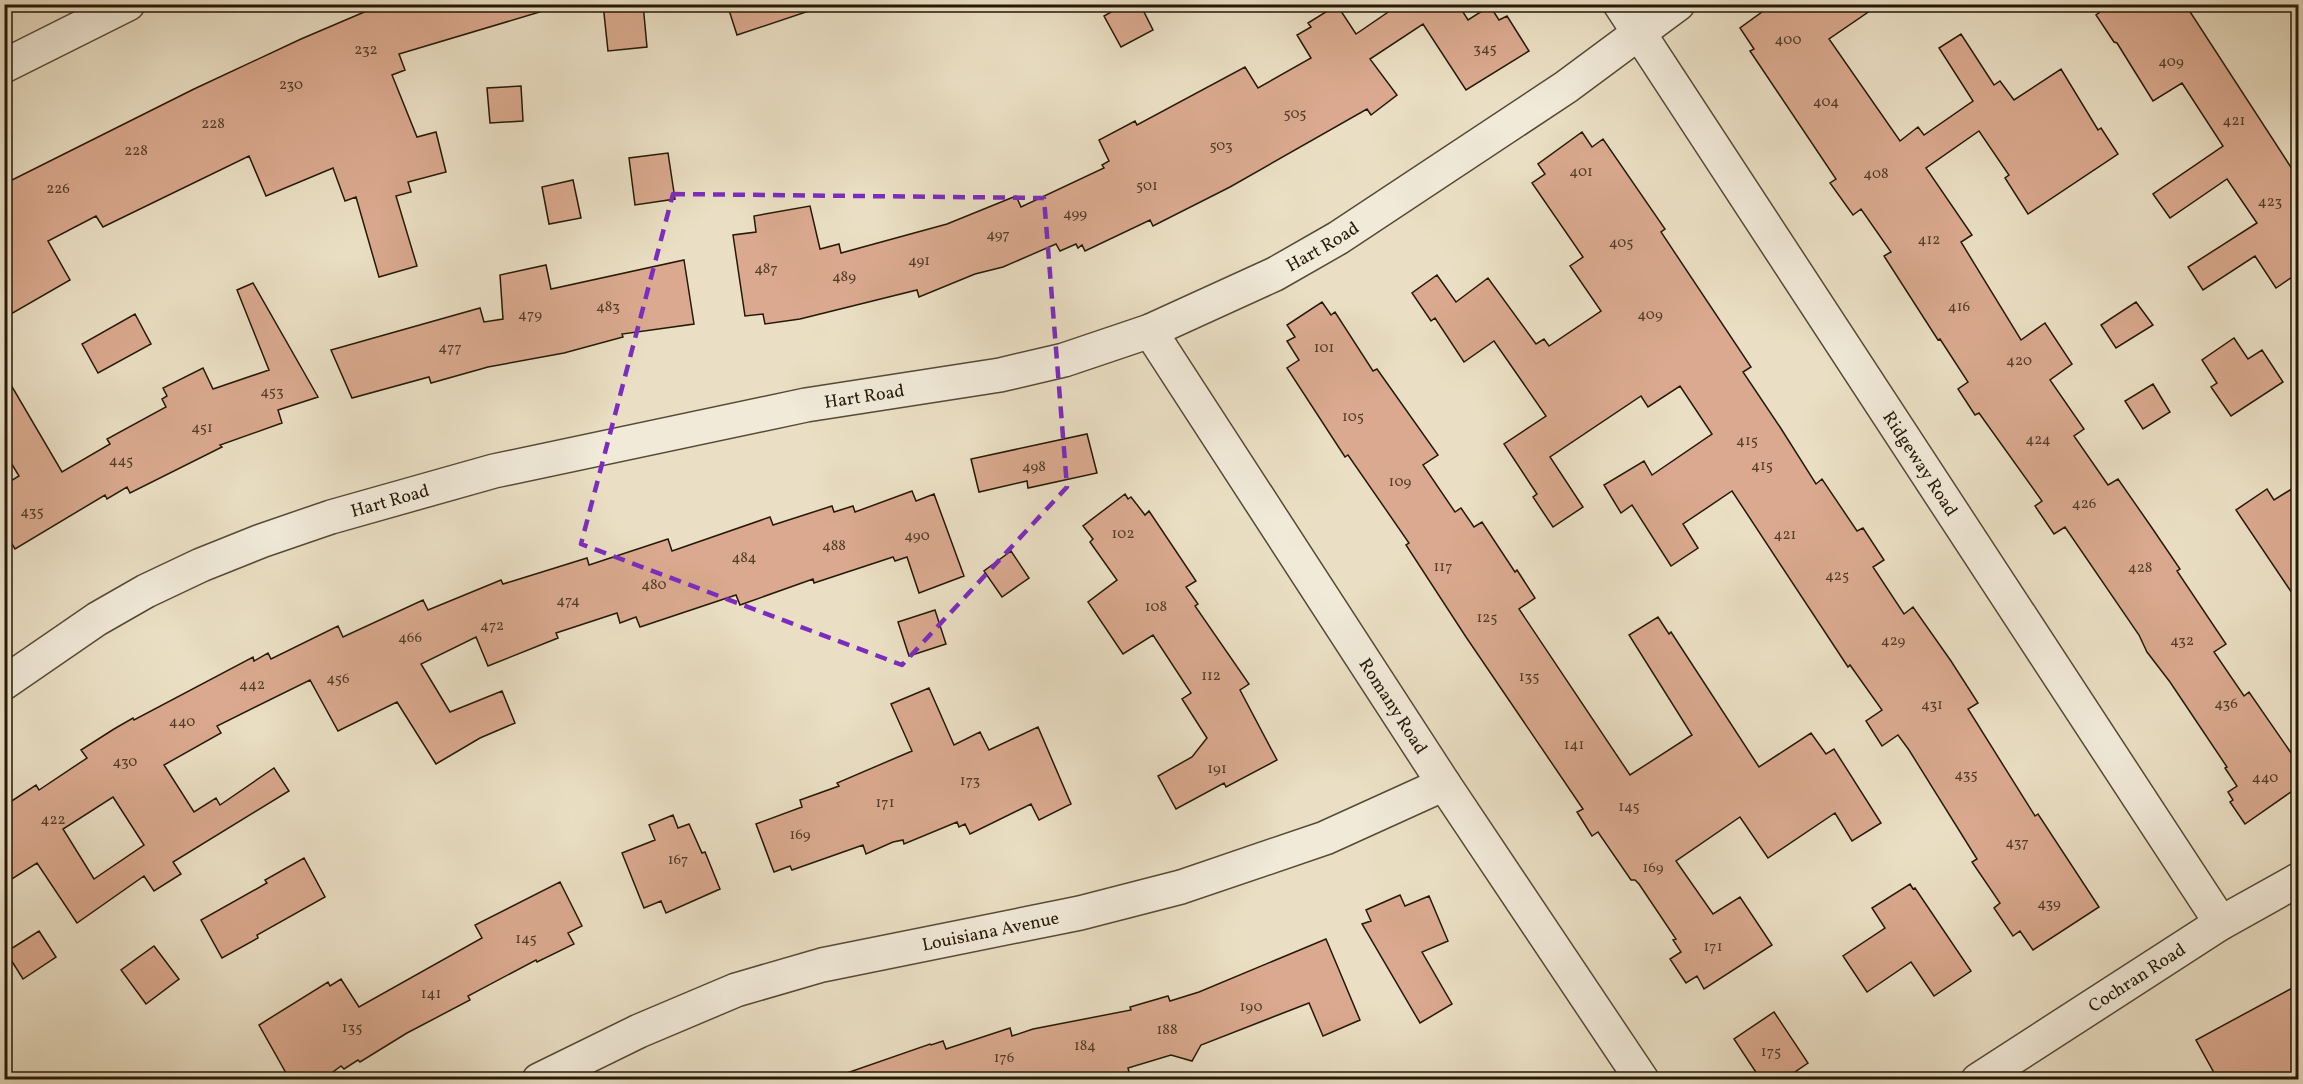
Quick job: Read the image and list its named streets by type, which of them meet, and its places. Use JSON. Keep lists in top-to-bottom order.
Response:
{
  "streets": {
    "street": [
      "Hart Road",
      "Ridgeway Road",
      "Romany Road",
      "Louisiana Avenue",
      "Cochran Road"
    ]
  },
  "crossings": [
    ["Hart Road", "Ridgeway Road"],
    ["Hart Road", "Romany Road"],
    ["Ridgeway Road", "Cochran Road"],
    ["Romany Road", "Louisiana Avenue"]
  ],
  "house_numbers": [
    "400",
    "345",
    "232",
    "409",
    "230",
    "404",
    "505",
    "421",
    "228",
    "503",
    "228",
    "401",
    "408",
    "501",
    "226",
    "423",
    "499",
    "497",
    "412",
    "405",
    "491",
    "487",
    "489",
    "483",
    "416",
    "479",
    "409",
    "477",
    "101",
    "420",
    "453",
    "105",
    "451",
    "424",
    "415",
    "445",
    "415",
    "498",
    "109",
    "426",
    "435",
    "102",
    "421",
    "490",
    "488",
    "484",
    "117",
    "428",
    "425",
    "480",
    "474",
    "108",
    "125",
    "472",
    "466",
    "429",
    "432",
    "112",
    "135",
    "456",
    "442",
    "436",
    "431",
    "440",
    "141",
    "430",
    "191",
    "435",
    "440",
    "173",
    "171",
    "145",
    "422",
    "169",
    "437",
    "167",
    "169",
    "439",
    "145",
    "171",
    "141",
    "190",
    "135",
    "188",
    "184",
    "175",
    "176"
  ]
}
